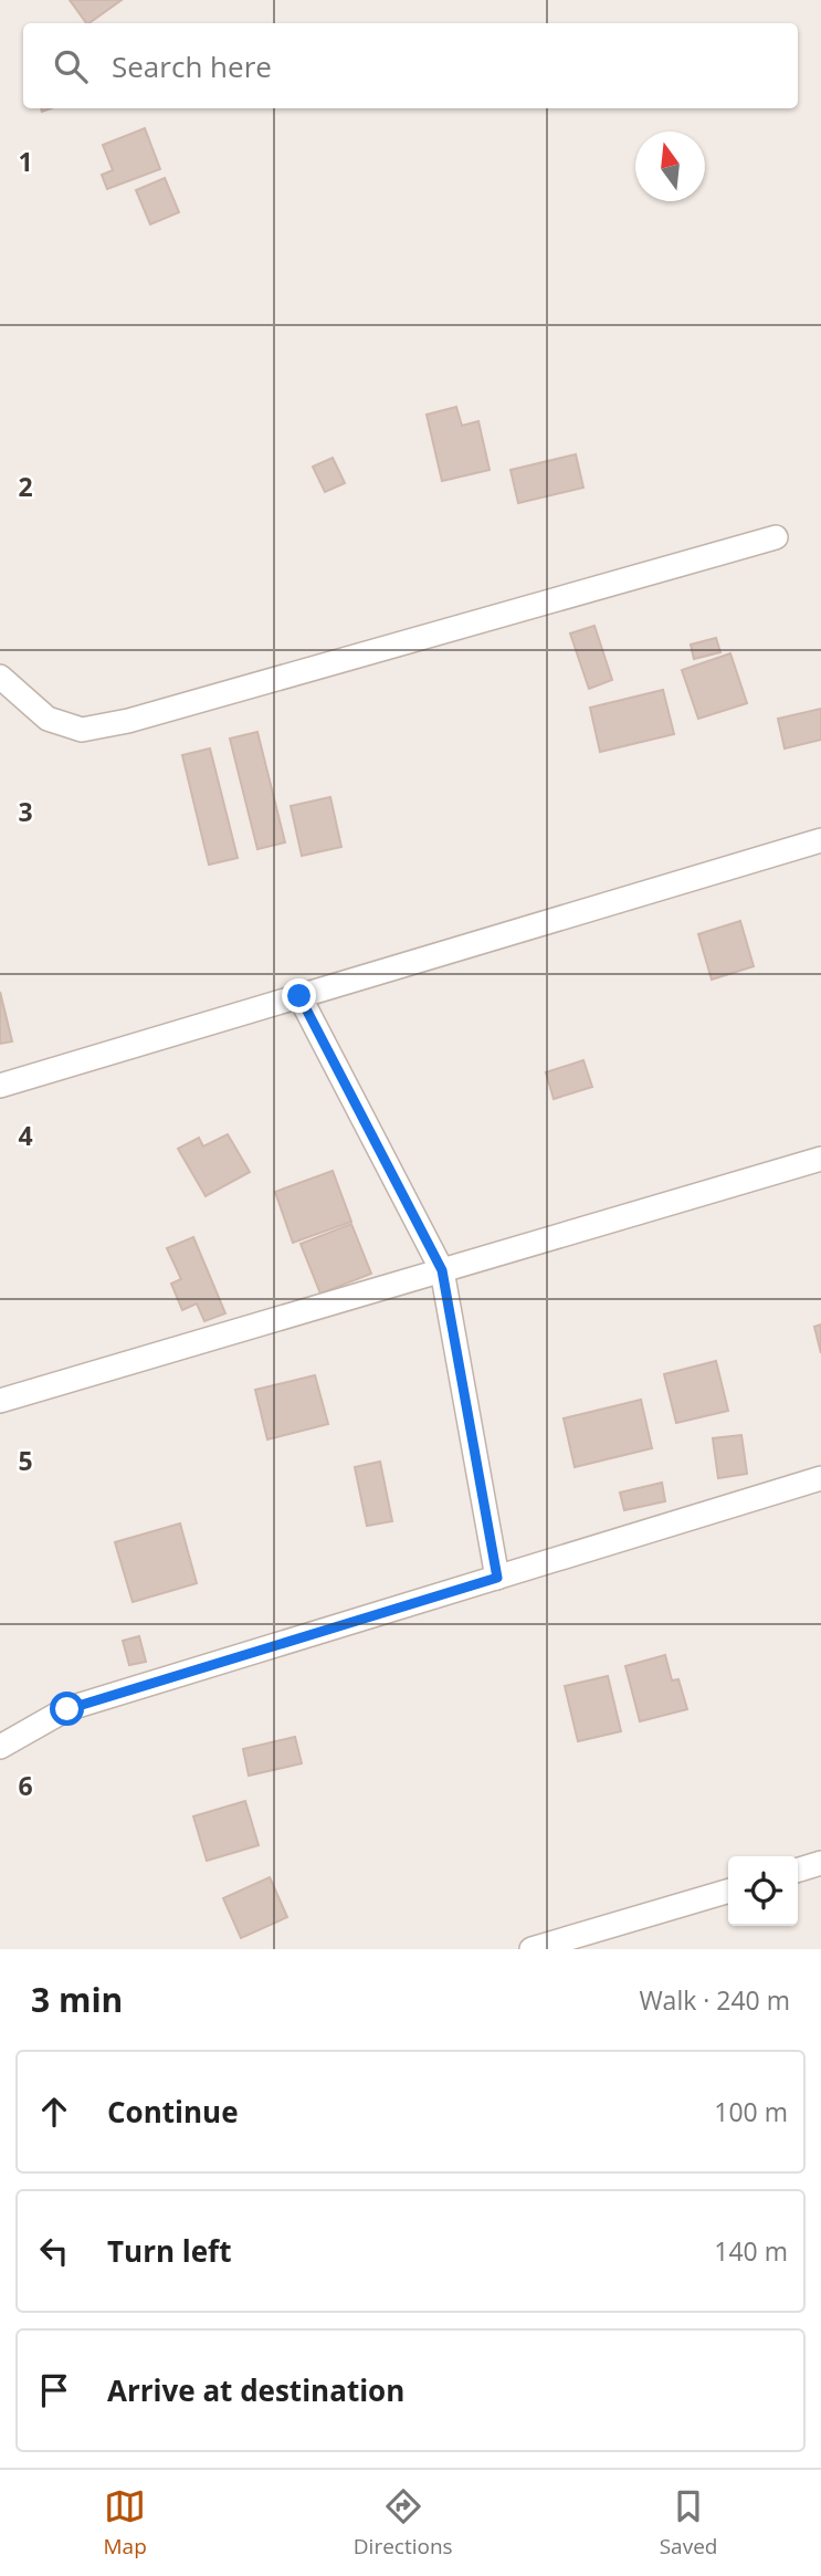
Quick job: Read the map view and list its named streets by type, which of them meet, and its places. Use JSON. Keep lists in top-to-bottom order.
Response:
{
  "north": "top",
  "page": {
    "search": "Search here",
    "heading": ["3 min", "Walk · 240 m"],
    "list": [
      ["Continue", "100 m"],
      ["Turn left", "140 m"],
      "Arrive at destination"
    ],
    "nav": ["Map", "Directions", "Saved"]
  },
  "grid": {
    "rows": [
      "1",
      "2",
      "3",
      "4",
      "5",
      "6"
    ]
  }
}
